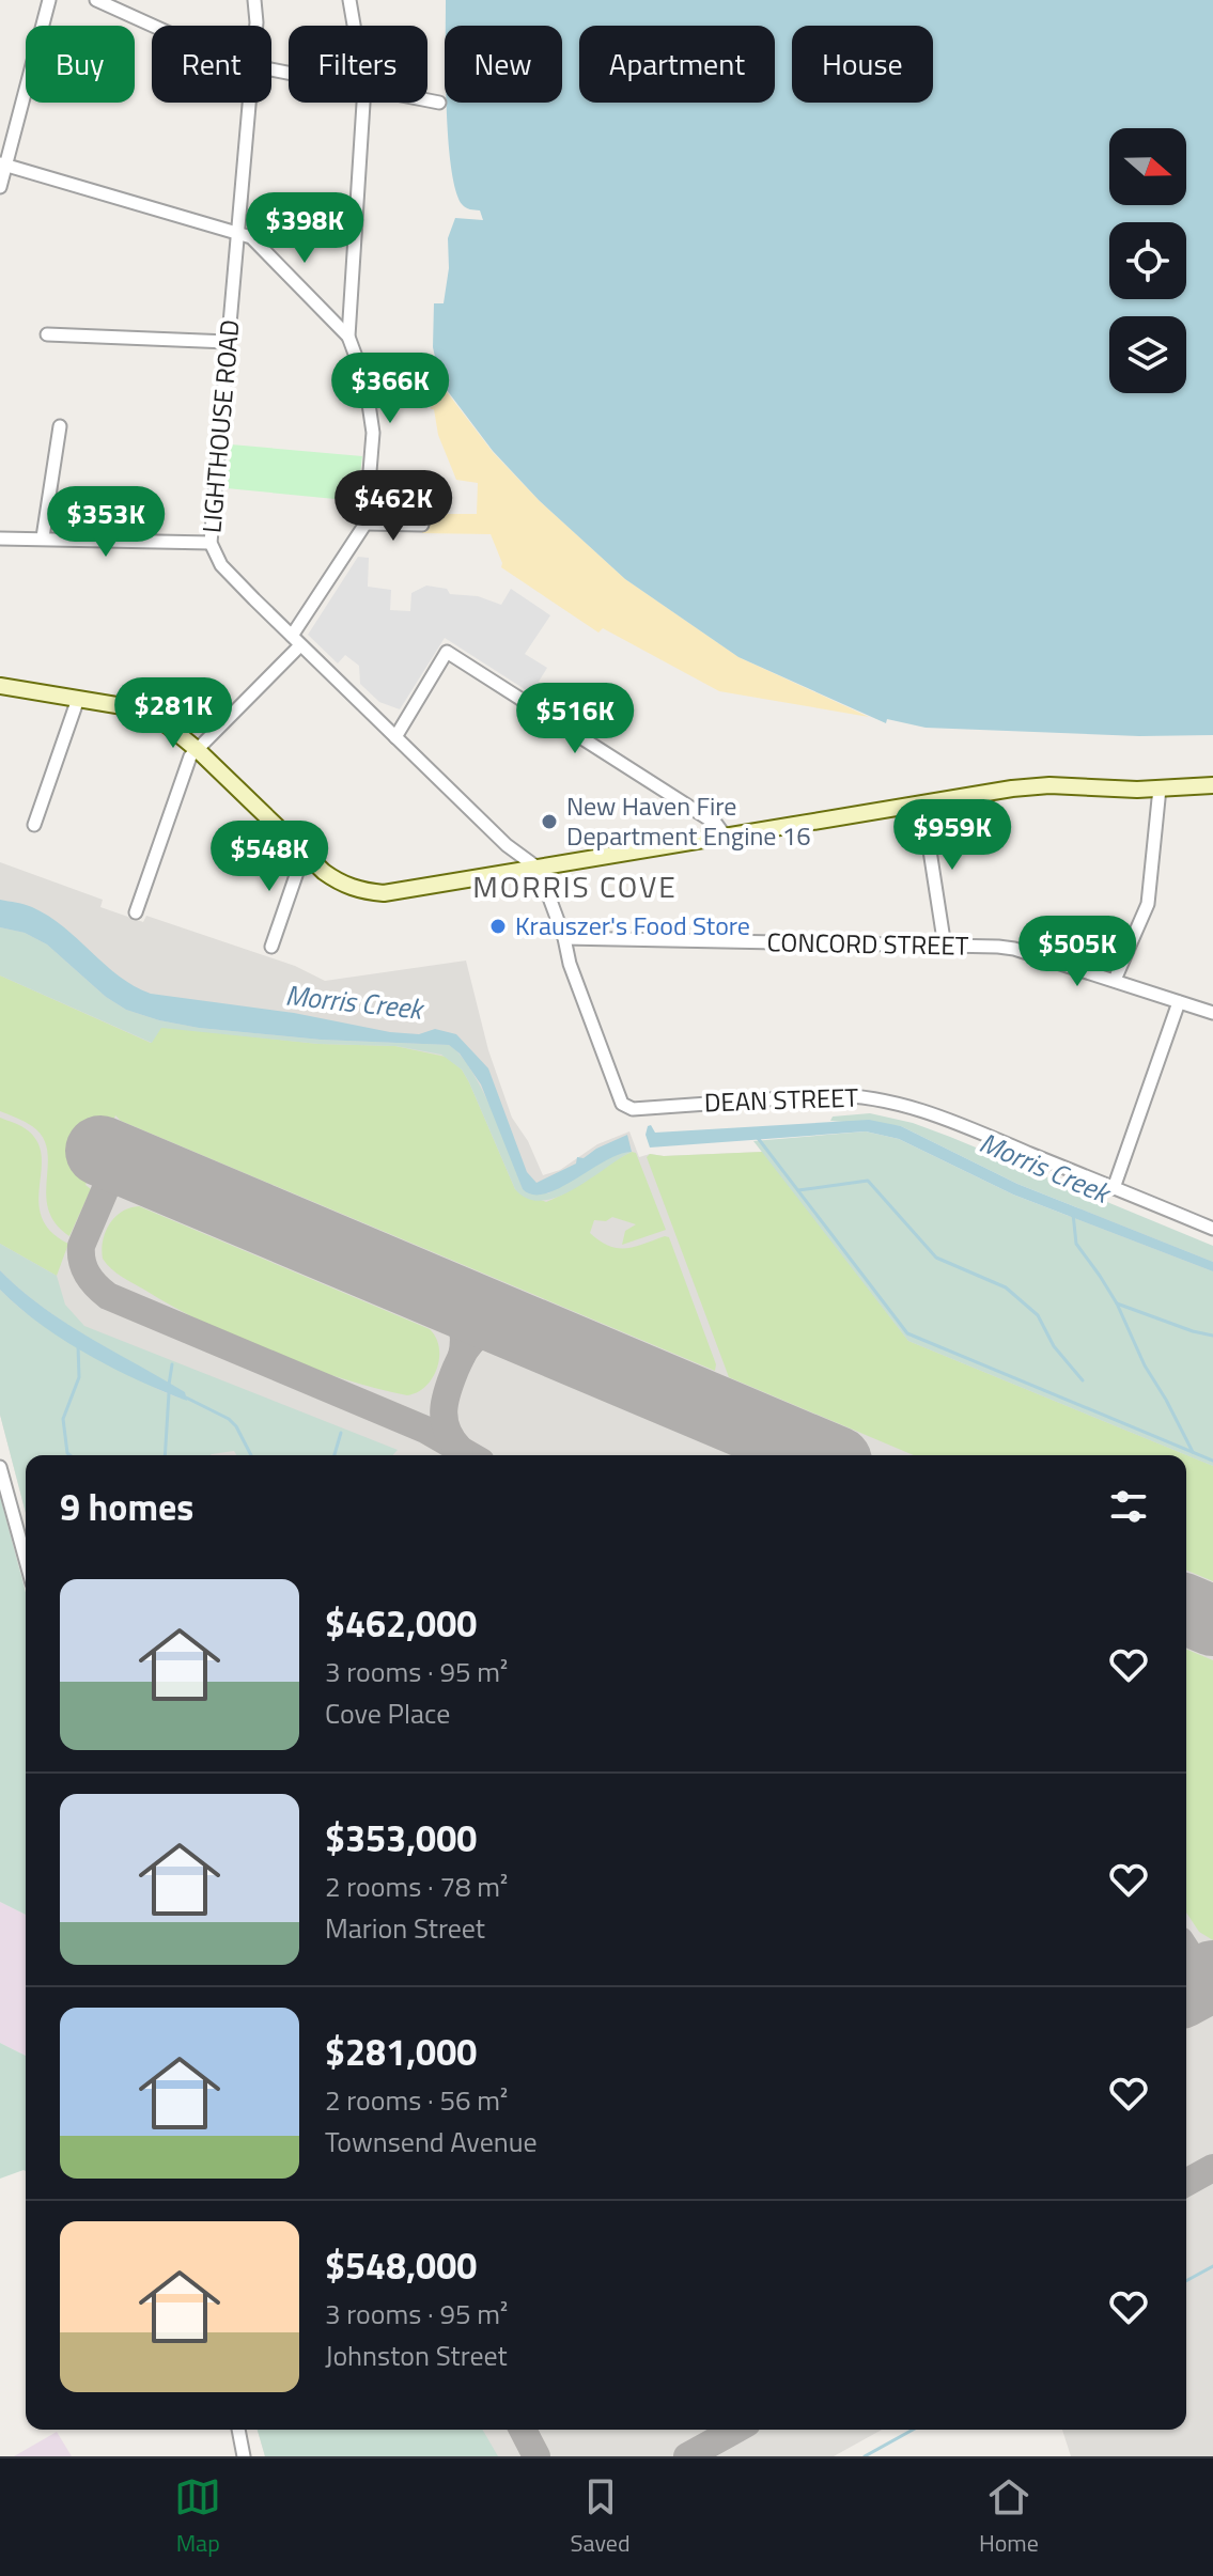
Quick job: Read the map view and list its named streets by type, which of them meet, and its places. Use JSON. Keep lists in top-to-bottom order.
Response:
{
  "streets": {
    "street": ["LIGHTHOUSE ROAD", "CONCORD STREET", "DEAN STREET"]
  },
  "crossings": [
    ["CONCORD STREET", "DEAN STREET"]
  ],
  "districts": ["MORRIS COVE"],
  "water": ["Morris Creek"],
  "places": ["New Haven Fire Department Engine 16", "Krauszer's Food Store"],
  "north": "right",
  "page": {
    "chip": [
      "Buy",
      "Rent",
      "Filters",
      "New",
      "Apartment",
      "House"
    ],
    "price": [
      "$398K",
      "$366K",
      "$462K",
      "$353K",
      "$281K",
      "$516K",
      "$959K",
      "$548K",
      "$505K"
    ],
    "heading": "9 homes",
    "list": [
      {
        "name": "$462,000",
        "note": "3 rooms · 95 m² · Cove Place"
      },
      {
        "name": "$353,000",
        "note": "2 rooms · 78 m² · Marion Street"
      },
      {
        "name": "$281,000",
        "note": "2 rooms · 56 m² · Townsend Avenue"
      },
      {
        "name": "$548,000",
        "note": "3 rooms · 95 m² · Johnston Street"
      }
    ],
    "tabs": ["Map", "Saved", "Home"]
  }
}
